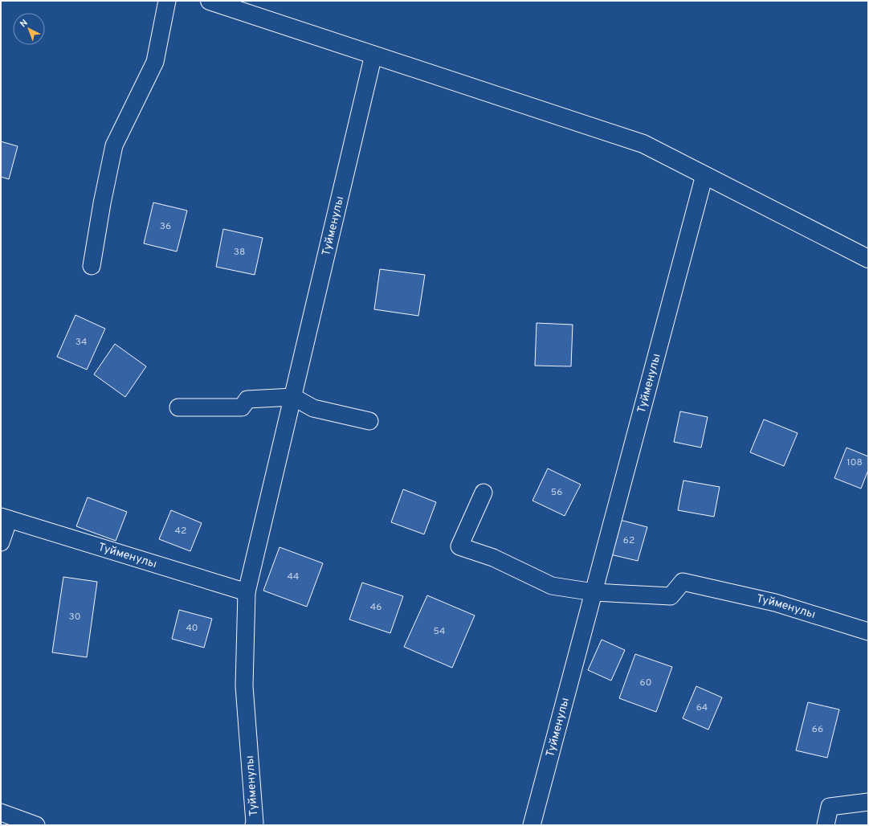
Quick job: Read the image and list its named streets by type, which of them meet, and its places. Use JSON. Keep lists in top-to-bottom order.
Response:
{
  "streets": {
    "street": ["Туйменулы"]
  },
  "house_numbers": [
    "36",
    "38",
    "34",
    "108",
    "56",
    "42",
    "62",
    "44",
    "46",
    "30",
    "40",
    "54",
    "60",
    "64",
    "66"
  ],
  "north": "top left"
}
